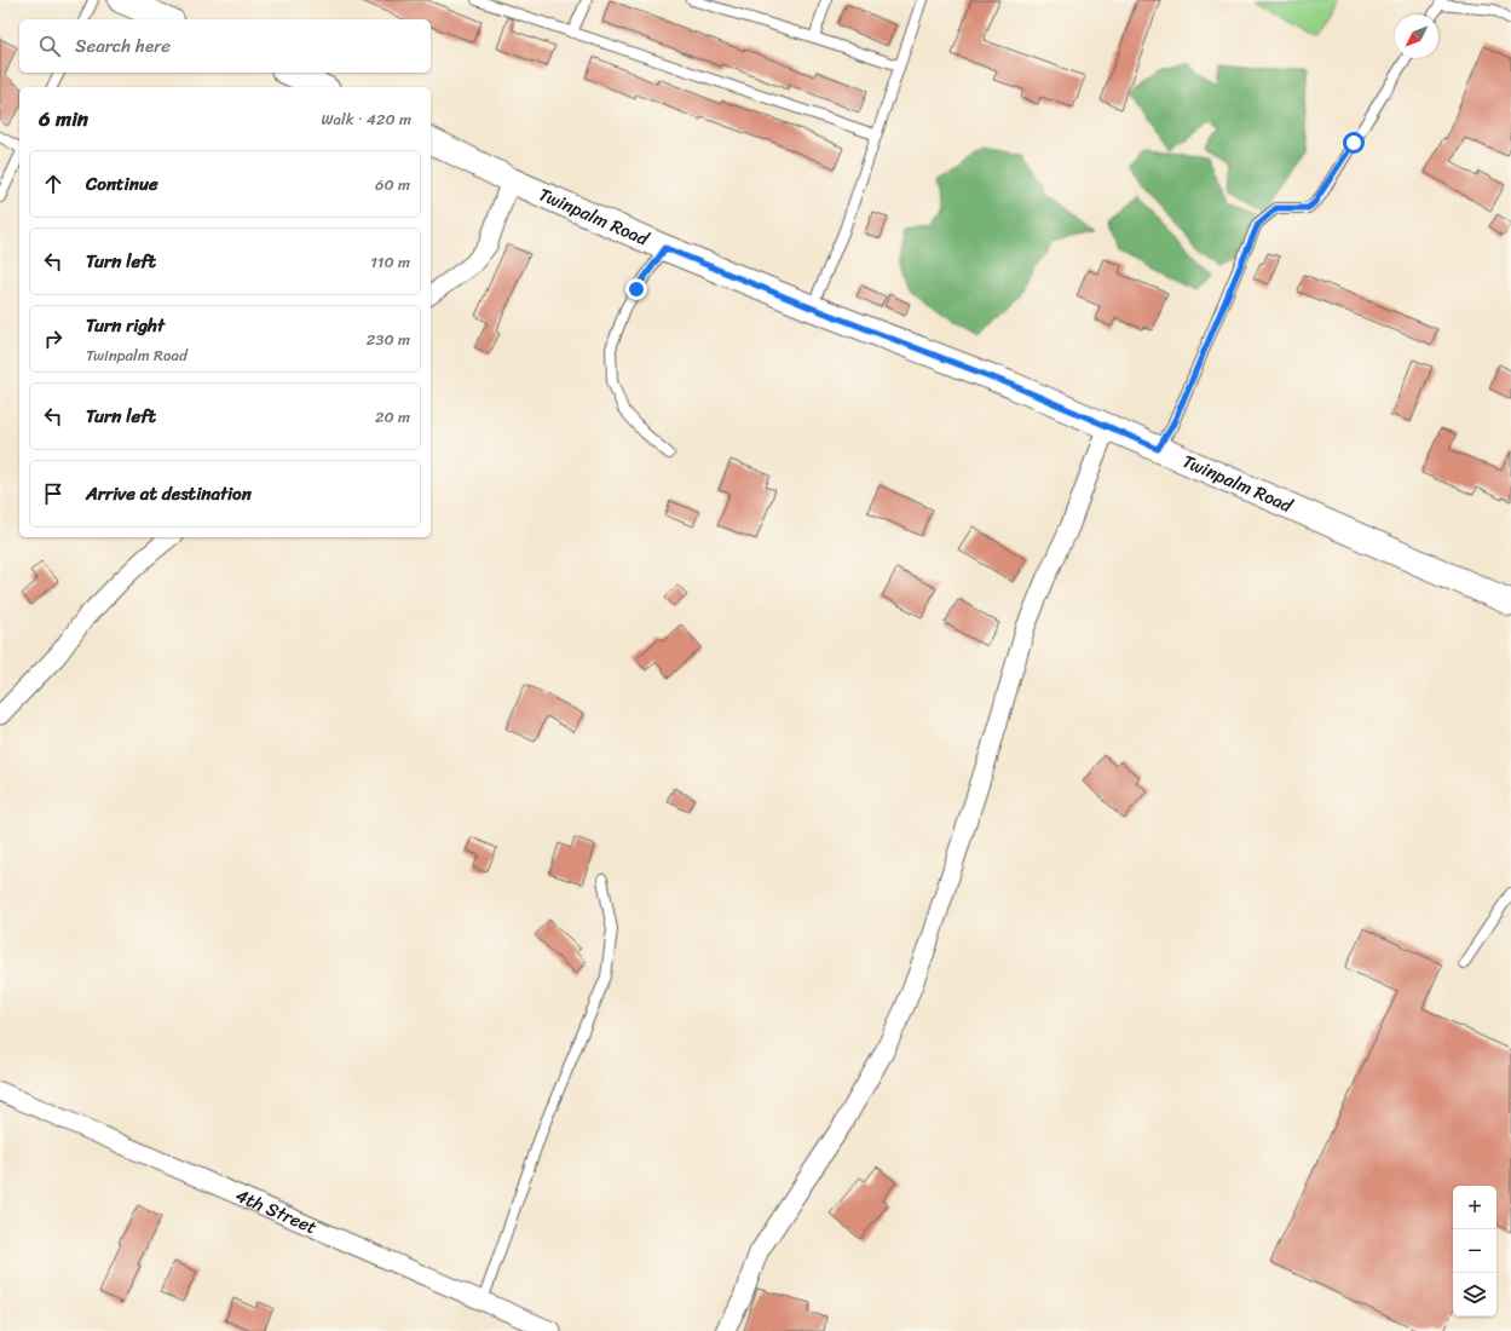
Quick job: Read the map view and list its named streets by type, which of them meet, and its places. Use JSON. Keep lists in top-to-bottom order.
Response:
{
  "streets": {
    "main road": ["Twinpalm Road"],
    "street": ["4th Street"]
  },
  "north": "bottom left",
  "page": {
    "search": "Search here",
    "heading": ["6 min", "Walk · 420 m"],
    "list": [
      ["Continue", "60 m"],
      ["Turn left", "110 m"],
      ["Turn right", "Twinpalm Road", "230 m"],
      ["Turn left", "20 m"],
      "Arrive at destination"
    ],
    "map_buttons": ["+", "−"]
  }
}
